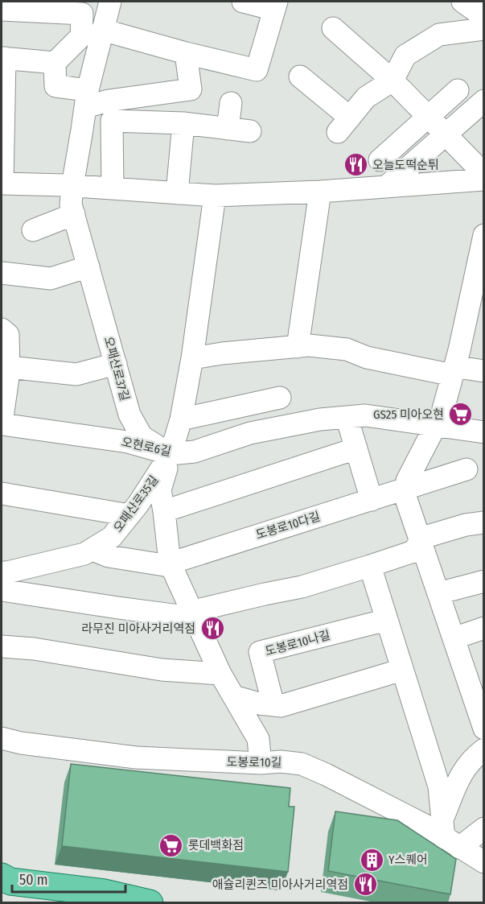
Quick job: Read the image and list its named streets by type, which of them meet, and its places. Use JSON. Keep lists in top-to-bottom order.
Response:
{
  "streets": {
    "street": [
      "오패산로37길",
      "오현로6길",
      "오패산로35길",
      "도봉로10다길",
      "도봉로10나길",
      "도봉로10길"
    ]
  },
  "crossings": [
    ["오패산로37길", "오현로6길"],
    ["오패산로37길", "오패산로35길"],
    ["오현로6길", "오패산로35길"],
    ["오패산로35길", "도봉로10다길"]
  ],
  "places": {
    "restaurant": ["오늘도떡순튀", "라무진 미아사거리역점", "애슐리퀸즈 미아사거리역점"],
    "supermarket": ["GS25 미아오현", "롯데백화점"],
    "building": ["Y스퀘어"]
  },
  "scale_bar": "50 m"
}
